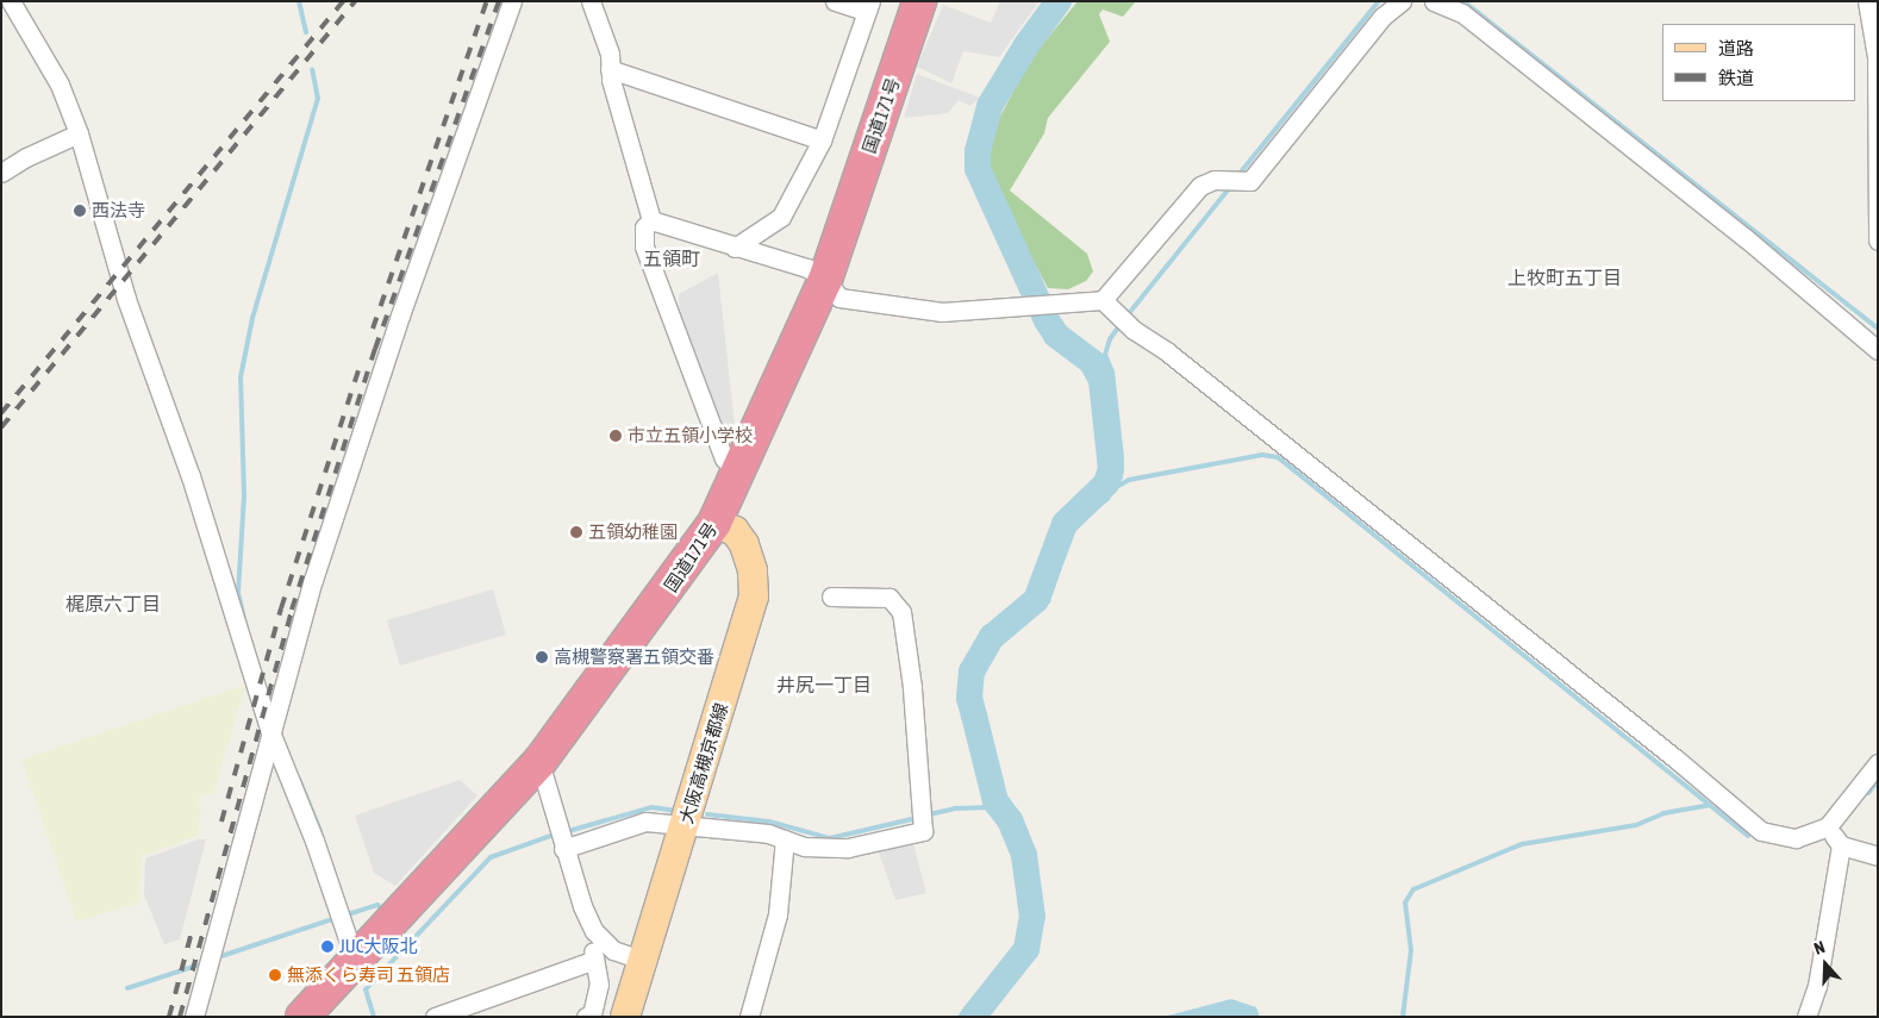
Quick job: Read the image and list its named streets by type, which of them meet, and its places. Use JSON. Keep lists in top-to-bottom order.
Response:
{
  "streets": {
    "highway": ["国道171号"],
    "main road": ["大阪高槻京都線"]
  },
  "crossings": [
    ["国道171号", "大阪高槻京都線"]
  ],
  "districts": [
    "五領町",
    "上牧町五丁目",
    "梶原六丁目",
    "井尻一丁目"
  ],
  "places": [
    "西法寺",
    "市立五領小学校",
    "五領幼稚園",
    "高槻警察署五領交番",
    "JUC大阪北",
    "無添くら寿司 五領店"
  ],
  "legend": ["道路", "鉄道"],
  "north": "top"
}
